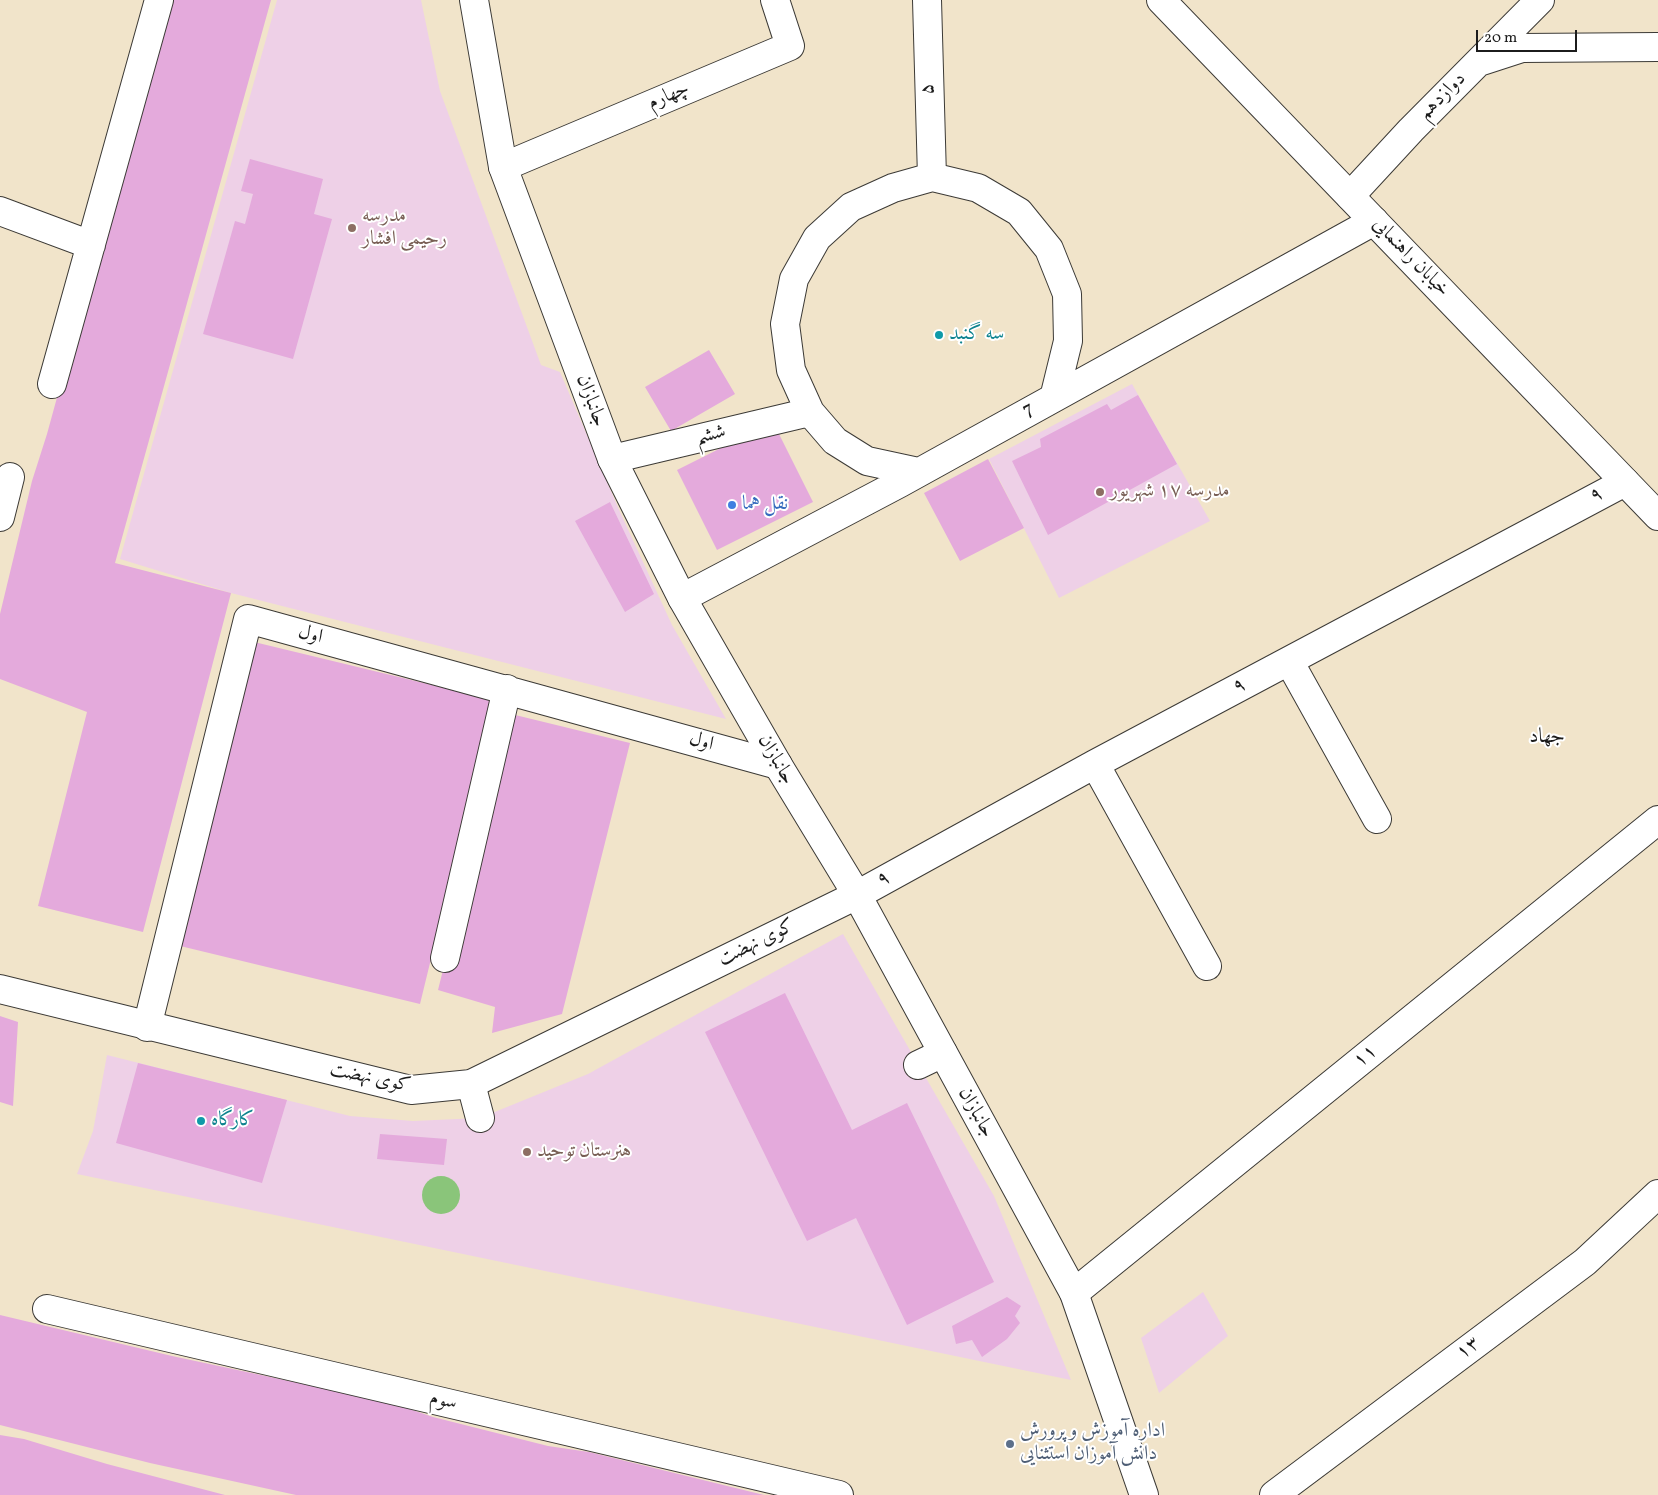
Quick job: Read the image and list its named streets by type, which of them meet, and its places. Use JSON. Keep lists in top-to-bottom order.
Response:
{
  "streets": {
    "street": [
      "۵",
      "چهارم",
      "دوازدهم",
      "خیابان راهنمایی",
      "جانبازان",
      "7",
      "ششم",
      "۹",
      "اول",
      "کوی نهضت",
      "۱۱",
      "۱۳",
      "سوم"
    ]
  },
  "crossings": [
    ["چهارم", "جانبازان"],
    ["دوازدهم", "خیابان راهنمایی"],
    ["خیابان راهنمایی", "7"],
    ["خیابان راهنمایی", "۹"],
    ["جانبازان", "7"],
    ["جانبازان", "ششم"],
    ["جانبازان", "۹"],
    ["جانبازان", "اول"],
    ["جانبازان", "کوی نهضت"],
    ["جانبازان", "۱۱"],
    ["۹", "کوی نهضت"],
    ["اول", "کوی نهضت"]
  ],
  "districts": ["جهاد"],
  "places": [
    "مدرسه رحیمی افشار",
    "سه گنبد",
    "مدرسه ۱۷ شهریور",
    "نقل هما",
    "کارگاه",
    "هنرستان توحید",
    "اداره آموزش و پرورش دانش آموزان استثنایی"
  ],
  "scale_bar": "20 m"
}
